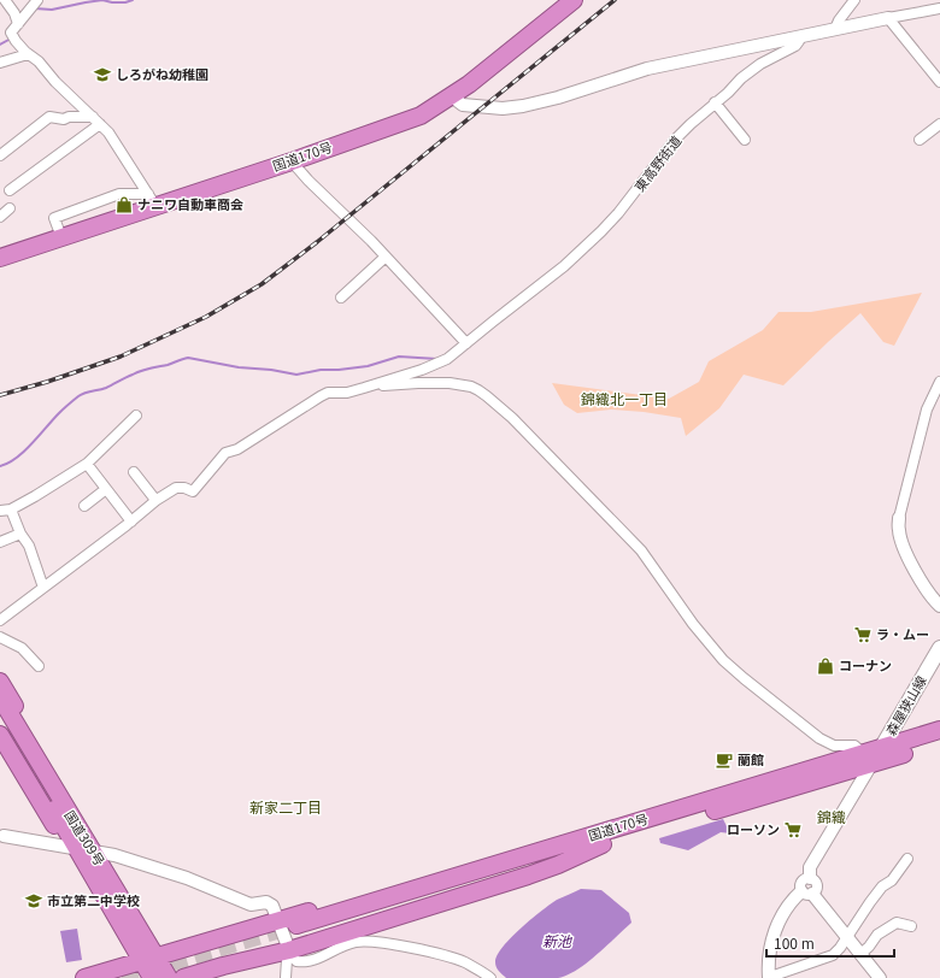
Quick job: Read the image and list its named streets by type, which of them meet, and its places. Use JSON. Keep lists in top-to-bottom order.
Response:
{
  "streets": {
    "highway": ["国道170号", "国道309号"],
    "main road": ["森屋狭山線"],
    "street": ["東高野街道"]
  },
  "crossings": [
    ["国道170号", "森屋狭山線"]
  ],
  "districts": ["錦織北一丁目", "新家二丁目", "錦織"],
  "water": ["新池"],
  "places": {
    "school or university": ["しろがね幼稚園", "市立第二中学校"],
    "shop": ["ナニワ自動車商会", "コーナン"],
    "supermarket": ["ラ・ムー", "ローソン"],
    "cafe": ["蘭館"]
  },
  "scale_bar": "100 m"
}
